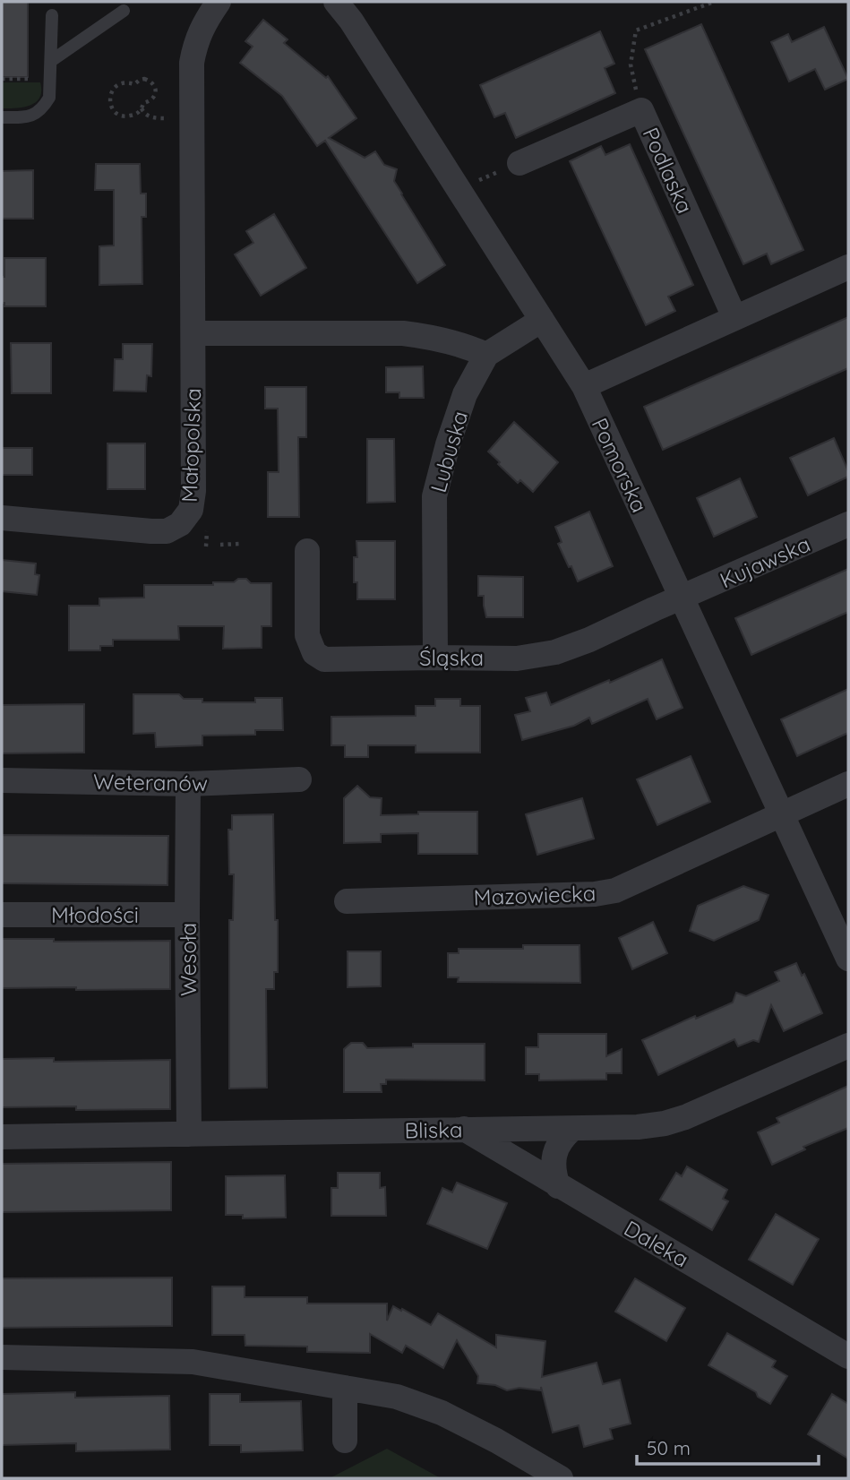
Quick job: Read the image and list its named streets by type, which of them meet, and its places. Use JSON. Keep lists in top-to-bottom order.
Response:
{
  "streets": {
    "street": [
      "Podlaska",
      "Małopolska",
      "Lubuska",
      "Pomorska",
      "Kujawska",
      "Śląska",
      "Weteranów",
      "Mazowiecka",
      "Młodości",
      "Wesoła",
      "Bliska",
      "Daleka"
    ]
  },
  "crossings": [
    ["Lubuska", "Pomorska"],
    ["Lubuska", "Śląska"],
    ["Pomorska", "Kujawska"],
    ["Pomorska", "Śląska"],
    ["Pomorska", "Mazowiecka"],
    ["Kujawska", "Śląska"],
    ["Weteranów", "Wesoła"],
    ["Młodości", "Wesoła"],
    ["Wesoła", "Bliska"],
    ["Bliska", "Daleka"]
  ],
  "scale_bar": "50 m"
}
